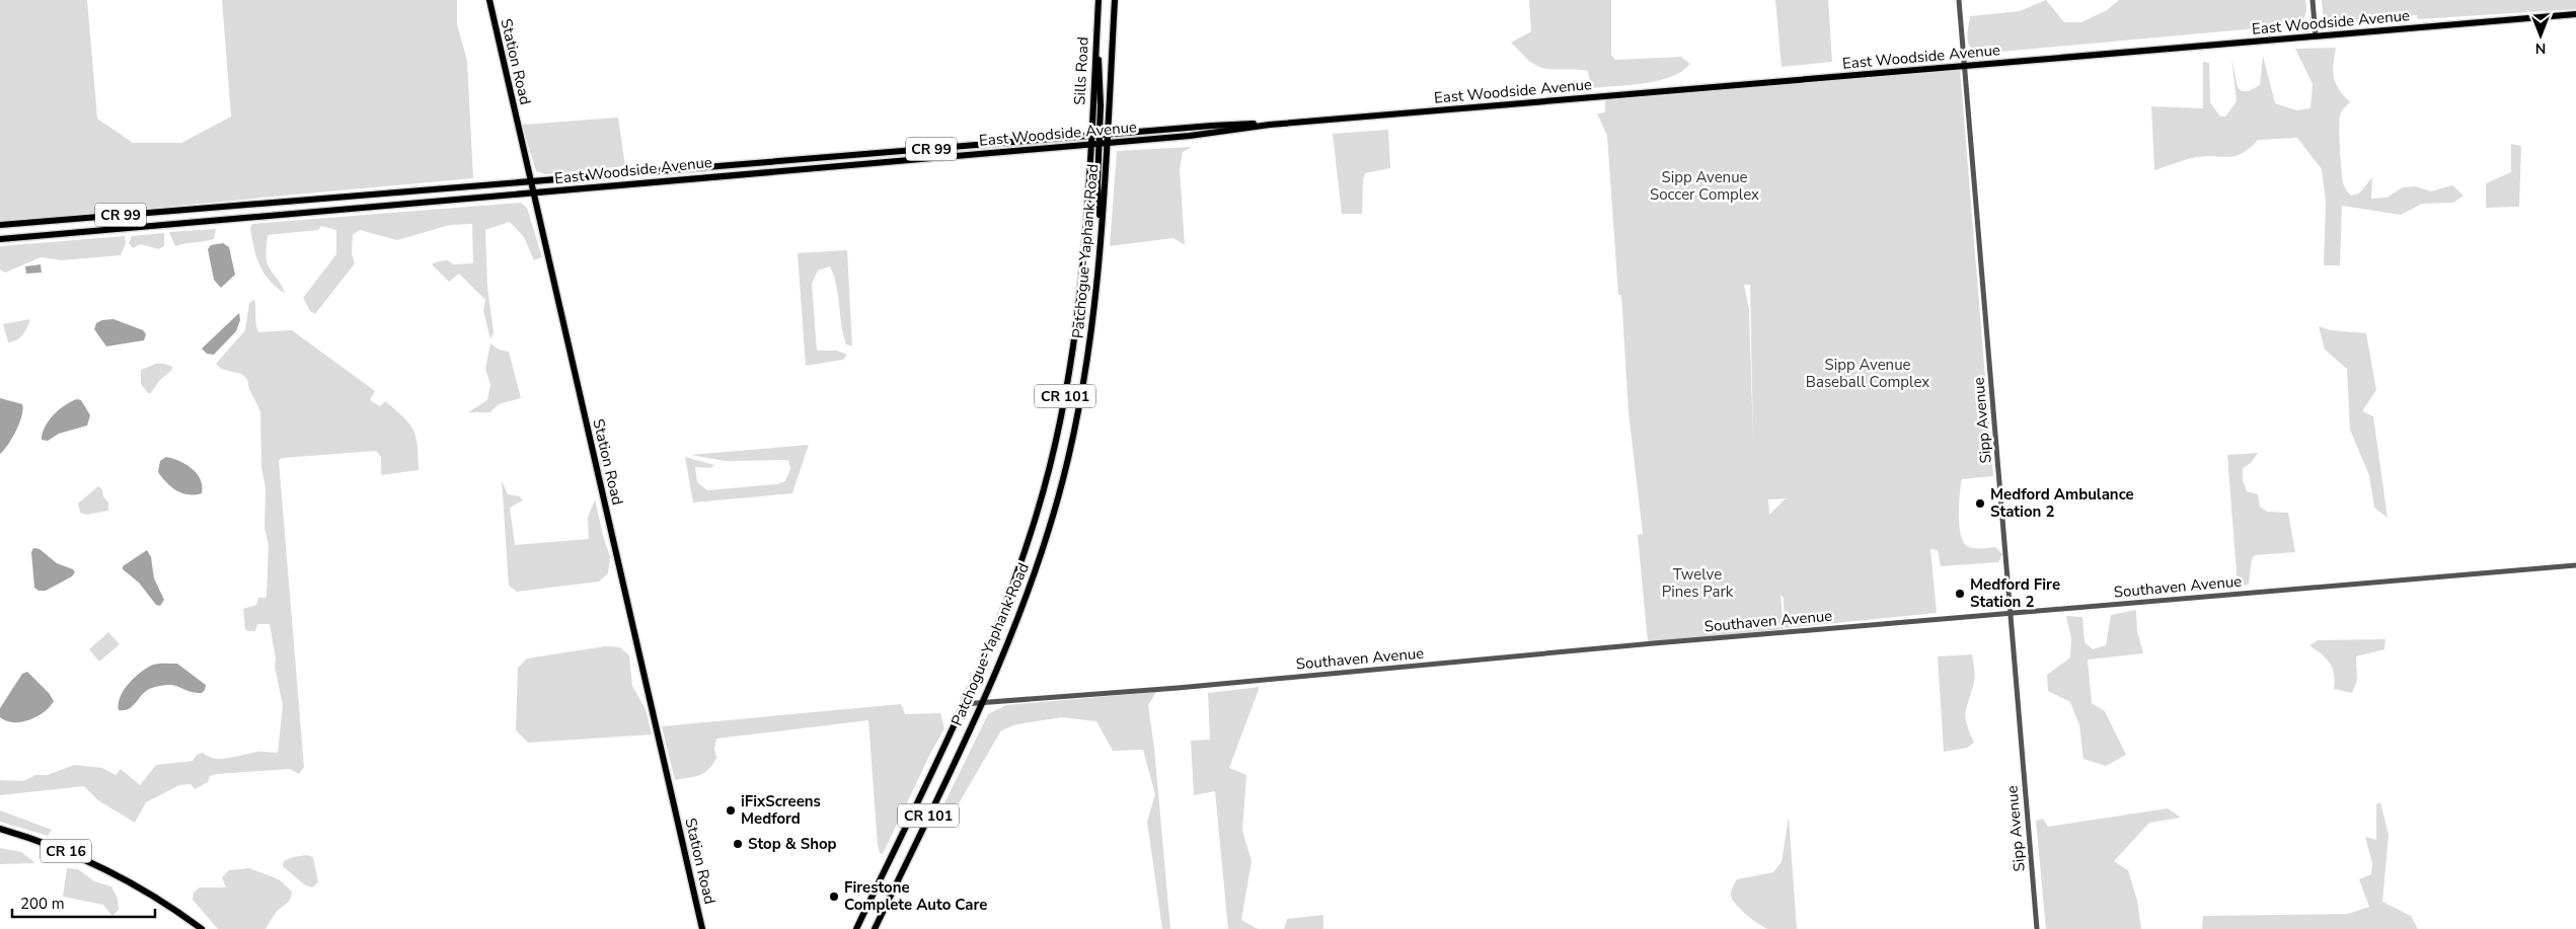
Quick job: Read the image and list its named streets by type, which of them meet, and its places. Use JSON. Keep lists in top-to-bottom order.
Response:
{
  "streets": {
    "main road": [
      "East Woodside Avenue",
      "Station Road",
      "Sills Road",
      "CR 99",
      "Patchogue-Yaphank Road",
      "CR 101",
      "CR 16"
    ],
    "street": ["Sipp Avenue", "Southaven Avenue"]
  },
  "crossings": [
    ["East Woodside Avenue", "Station Road"],
    ["East Woodside Avenue", "Sills Road"],
    ["East Woodside Avenue", "Patchogue-Yaphank Road"],
    ["East Woodside Avenue", "Sipp Avenue"],
    ["Sills Road", "Patchogue-Yaphank Road"],
    ["Patchogue-Yaphank Road", "Southaven Avenue"],
    ["Sipp Avenue", "Southaven Avenue"]
  ],
  "parks": ["Sipp Avenue Soccer Complex", "Sipp Avenue Baseball Complex", "Twelve Pines Park"],
  "places": [
    "Medford Ambulance Station 2",
    "Medford Fire Station 2",
    "iFixScreens Medford",
    "Stop & Shop",
    "Firestone Complete Auto Care"
  ],
  "scale_bar": "200 m",
  "north": "bottom"
}
